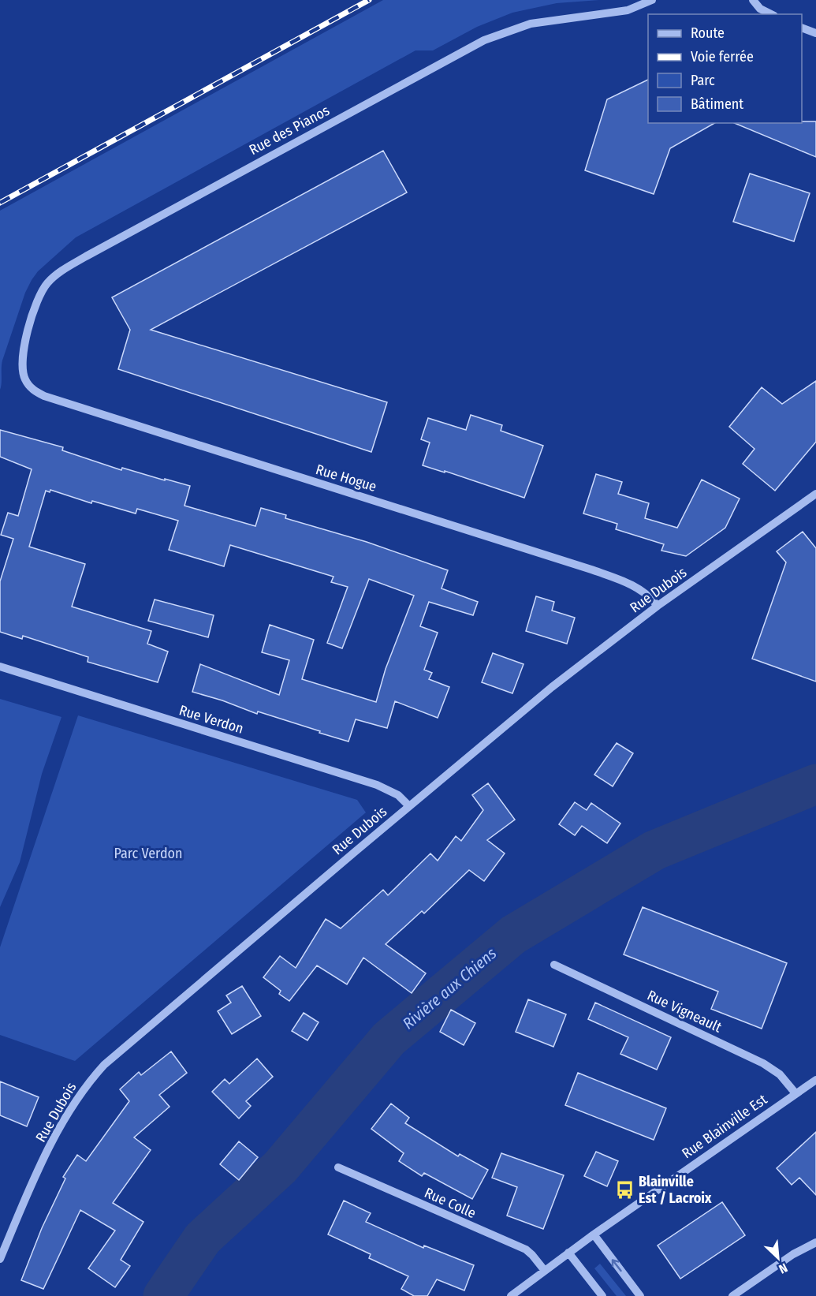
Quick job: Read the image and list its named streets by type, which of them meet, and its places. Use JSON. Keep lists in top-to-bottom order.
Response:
{
  "streets": {
    "street": [
      "Rue des Pianos",
      "Rue Hogue",
      "Rue Dubois",
      "Rue Verdon",
      "Rue Vigneault",
      "Rue Blainville Est",
      "Rue Colle"
    ]
  },
  "crossings": [
    ["Rue des Pianos", "Rue Hogue"],
    ["Rue Hogue", "Rue Dubois"],
    ["Rue Dubois", "Rue Verdon"],
    ["Rue Vigneault", "Rue Blainville Est"],
    ["Rue Blainville Est", "Rue Colle"]
  ],
  "water": ["Rivière aux Chiens"],
  "parks": ["Parc Verdon"],
  "places": {
    "bus stop": ["Blainville Est / Lacroix"]
  },
  "legend": [
    "Route",
    "Voie ferrée",
    "Parc",
    "Bâtiment"
  ],
  "north": "bottom right"
}
